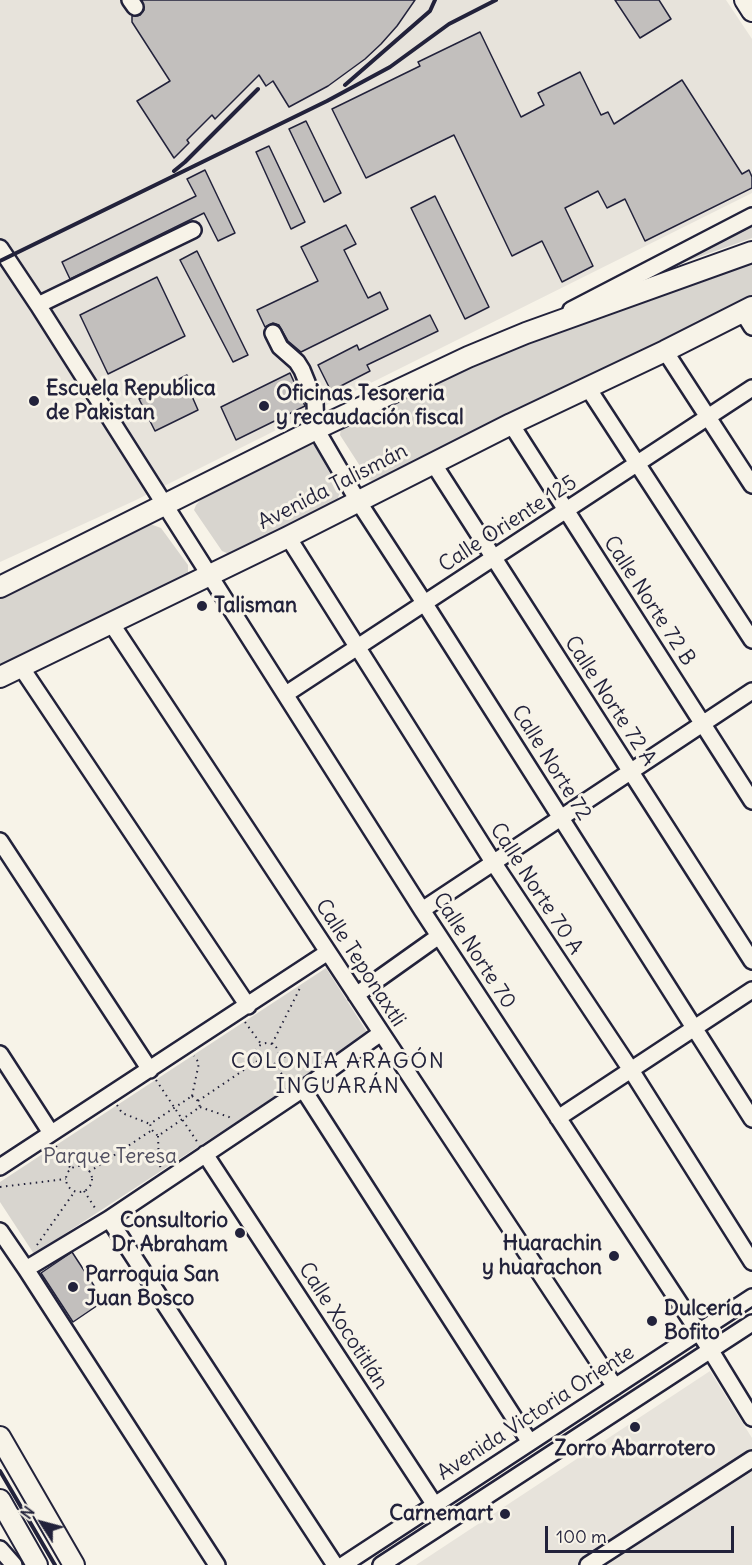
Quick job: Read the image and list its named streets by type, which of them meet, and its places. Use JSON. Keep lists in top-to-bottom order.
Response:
{
  "streets": {
    "main road": ["Avenida Talismán"],
    "street": [
      "Calle Oriente 125",
      "Calle Norte 72 B",
      "Calle Norte 72 A",
      "Calle Norte 72",
      "Calle Norte 70 A",
      "Calle Norte 70",
      "Calle Teponaxtli",
      "Calle Xocotitlán",
      "Avenida Victoria Oriente"
    ]
  },
  "crossings": [
    ["Avenida Talismán", "Calle Norte 72 B"],
    ["Avenida Talismán", "Calle Norte 72 A"],
    ["Avenida Talismán", "Calle Norte 72"],
    ["Avenida Talismán", "Calle Norte 70 A"],
    ["Avenida Talismán", "Calle Norte 70"],
    ["Avenida Talismán", "Calle Teponaxtli"],
    ["Calle Oriente 125", "Calle Norte 72 B"],
    ["Calle Oriente 125", "Calle Norte 72 A"],
    ["Calle Oriente 125", "Calle Norte 72"],
    ["Calle Oriente 125", "Calle Norte 70 A"],
    ["Calle Oriente 125", "Calle Norte 70"],
    ["Calle Norte 70", "Avenida Victoria Oriente"],
    ["Calle Teponaxtli", "Avenida Victoria Oriente"],
    ["Calle Xocotitlán", "Avenida Victoria Oriente"]
  ],
  "districts": ["COLONIA ARAGÓN INGUARÁN"],
  "parks": ["Parque Teresa"],
  "places": [
    "Escuela Republica de Pakistan",
    "Oficinas Tesoreria y recaudación fiscal",
    "Talisman",
    "Consultorio Dr Abraham",
    "Huarachin y huarachon",
    "Parroquia San Juan Bosco",
    "Dulcería Bofito",
    "Zorro Abarrotero",
    "Carnemart"
  ],
  "scale_bar": "100 m",
  "north": "top left"
}
